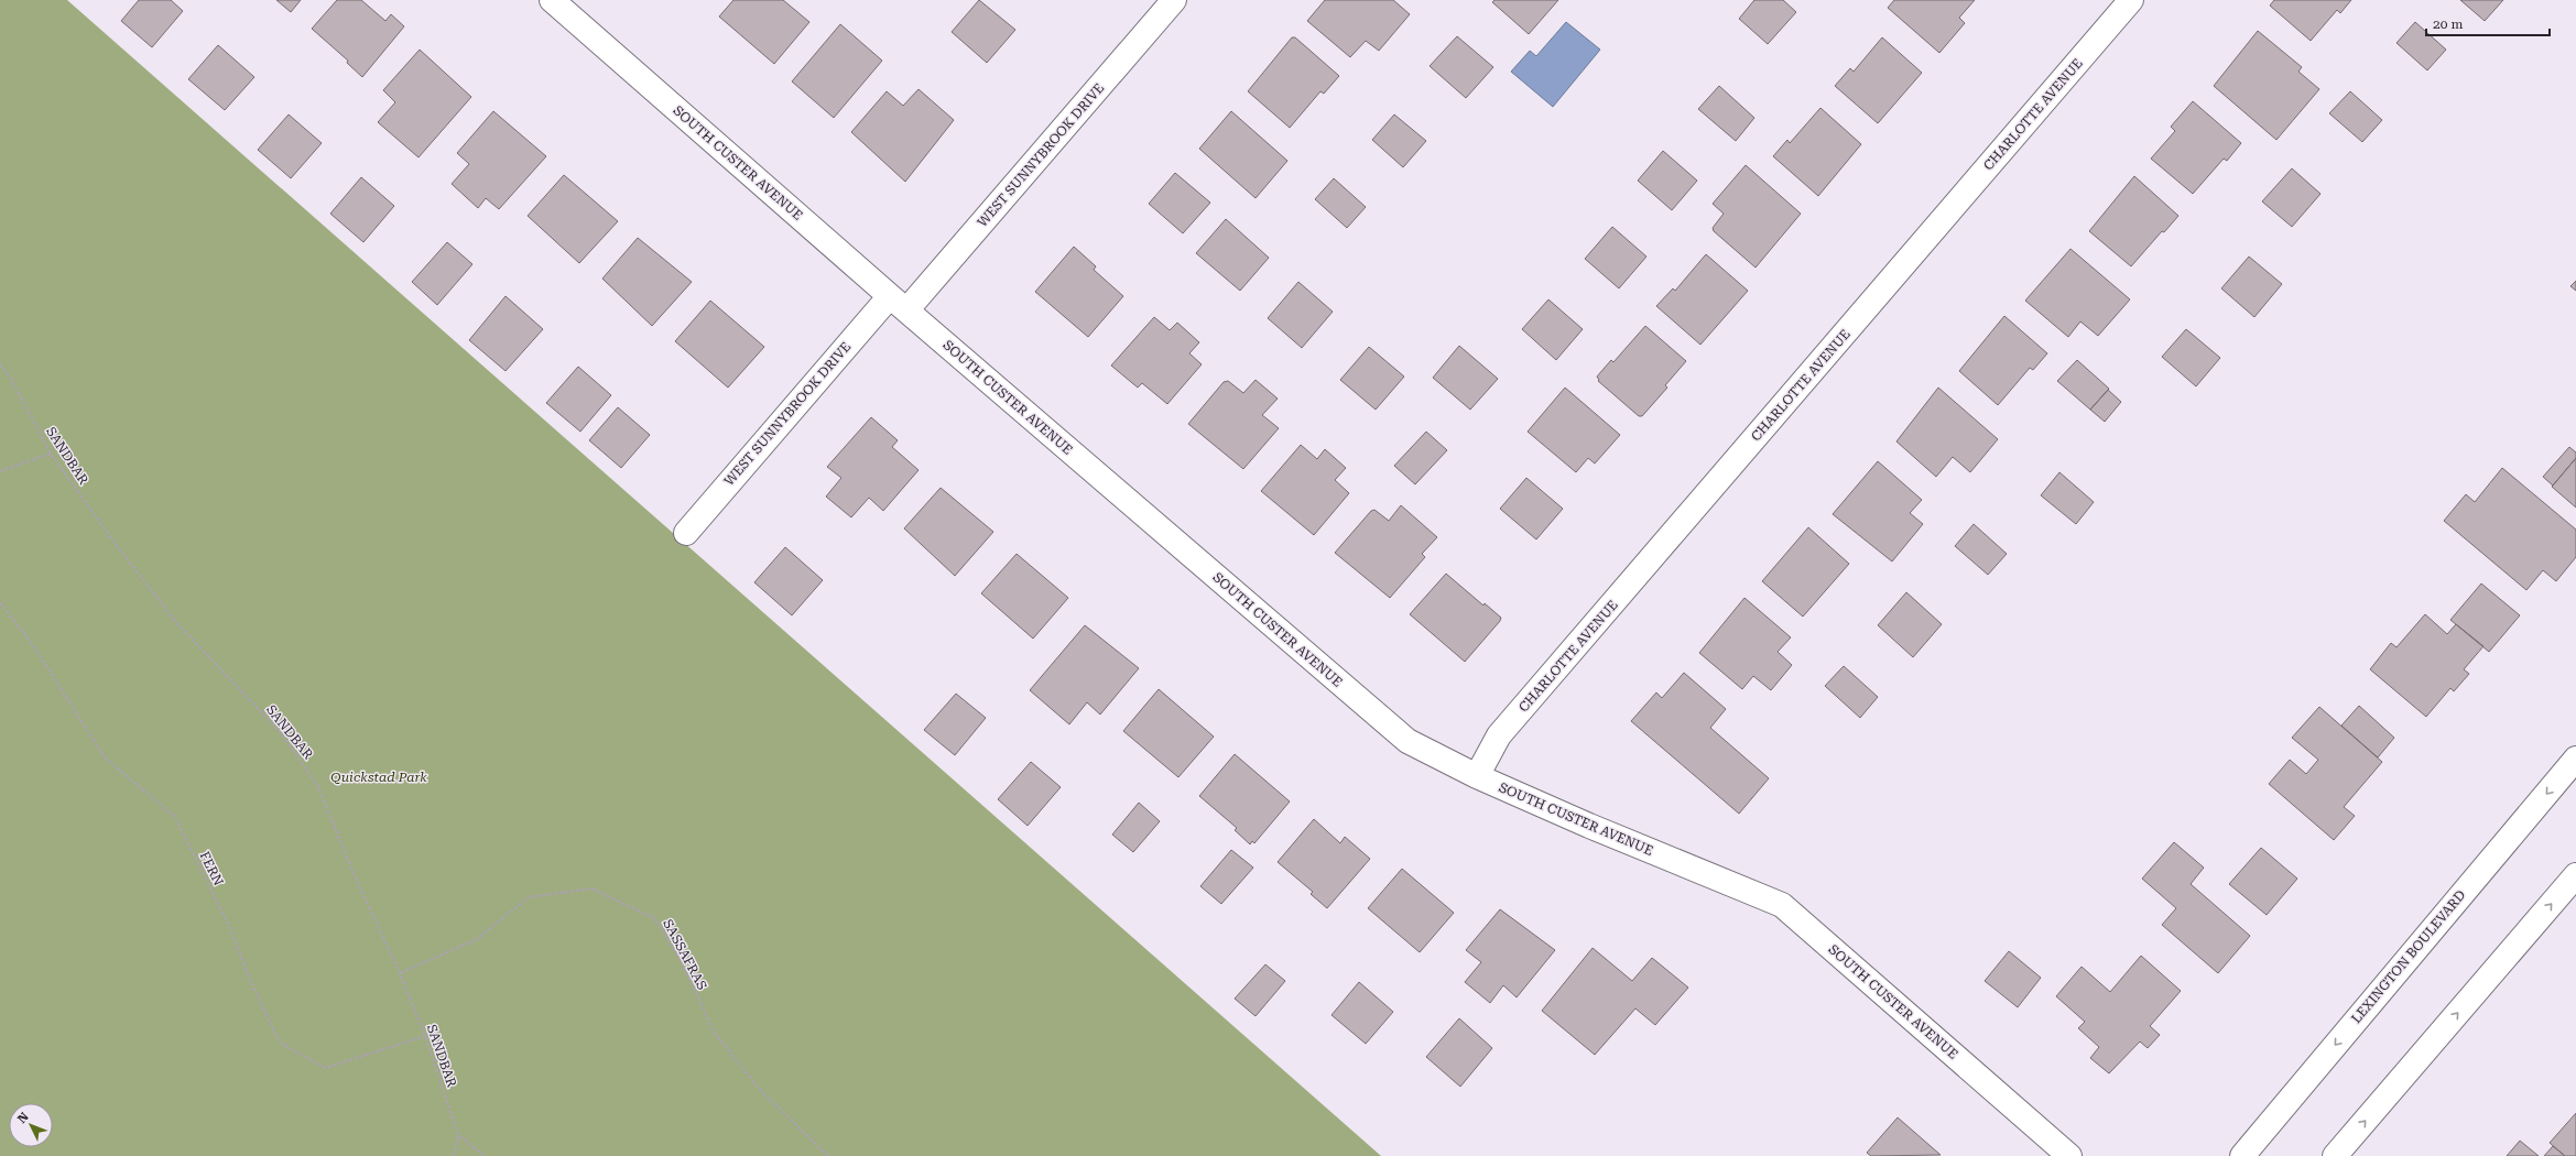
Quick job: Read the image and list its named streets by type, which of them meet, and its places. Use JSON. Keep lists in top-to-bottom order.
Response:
{
  "streets": {
    "street": [
      "CHARLOTTE AVENUE",
      "WEST SUNNYBROOK DRIVE",
      "SOUTH CUSTER AVENUE",
      "LEXINGTON BOULEVARD"
    ],
    "path": ["SANDBAR", "FERN", "SASSAFRAS"]
  },
  "crossings": [
    ["CHARLOTTE AVENUE", "SOUTH CUSTER AVENUE"],
    ["WEST SUNNYBROOK DRIVE", "SOUTH CUSTER AVENUE"],
    ["SANDBAR", "FERN"],
    ["SANDBAR", "SASSAFRAS"]
  ],
  "parks": ["Quickstad Park"],
  "scale_bar": "20 m",
  "north": "top left"
}
